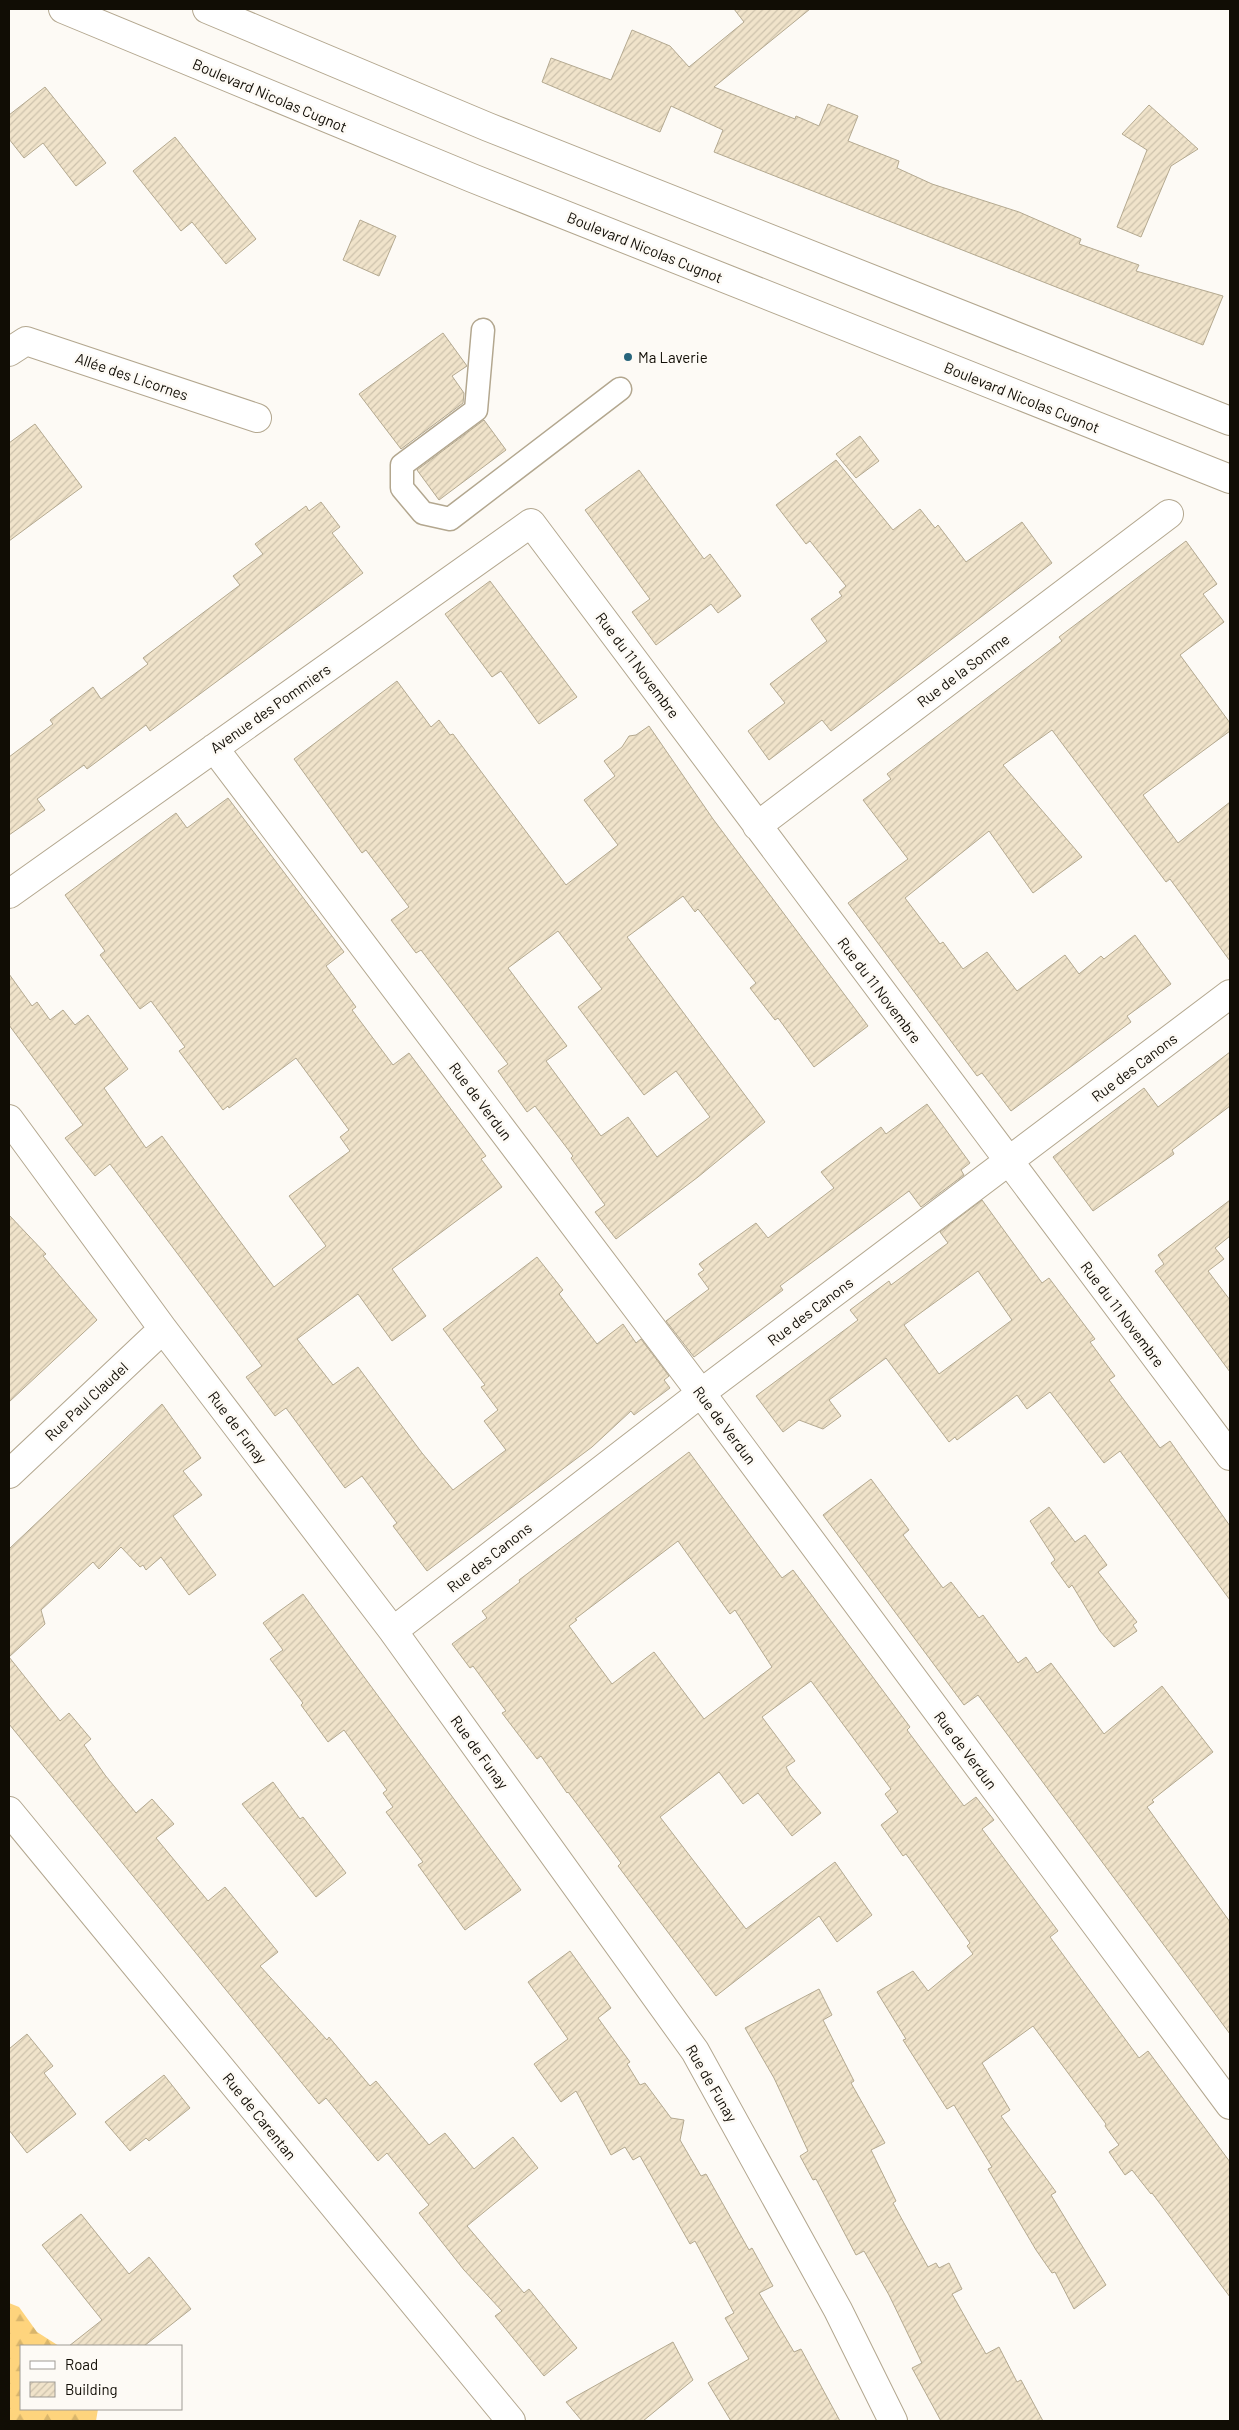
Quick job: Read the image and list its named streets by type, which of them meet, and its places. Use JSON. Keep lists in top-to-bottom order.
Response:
{
  "streets": {
    "street": [
      "Boulevard Nicolas Cugnot",
      "Allée des Licornes",
      "Rue du 11 Novembre",
      "Rue de la Somme",
      "Avenue des Pommiers",
      "Rue des Canons",
      "Rue de Verdun",
      "Rue Paul Claudel",
      "Rue de Funay",
      "Rue de Carentan"
    ]
  },
  "crossings": [
    ["Rue du 11 Novembre", "Rue de la Somme"],
    ["Rue du 11 Novembre", "Avenue des Pommiers"],
    ["Rue du 11 Novembre", "Rue des Canons"],
    ["Avenue des Pommiers", "Rue de Verdun"],
    ["Rue des Canons", "Rue de Verdun"],
    ["Rue des Canons", "Rue de Funay"],
    ["Rue Paul Claudel", "Rue de Funay"]
  ],
  "places": ["Ma Laverie"],
  "legend": ["Road", "Building"]
}
